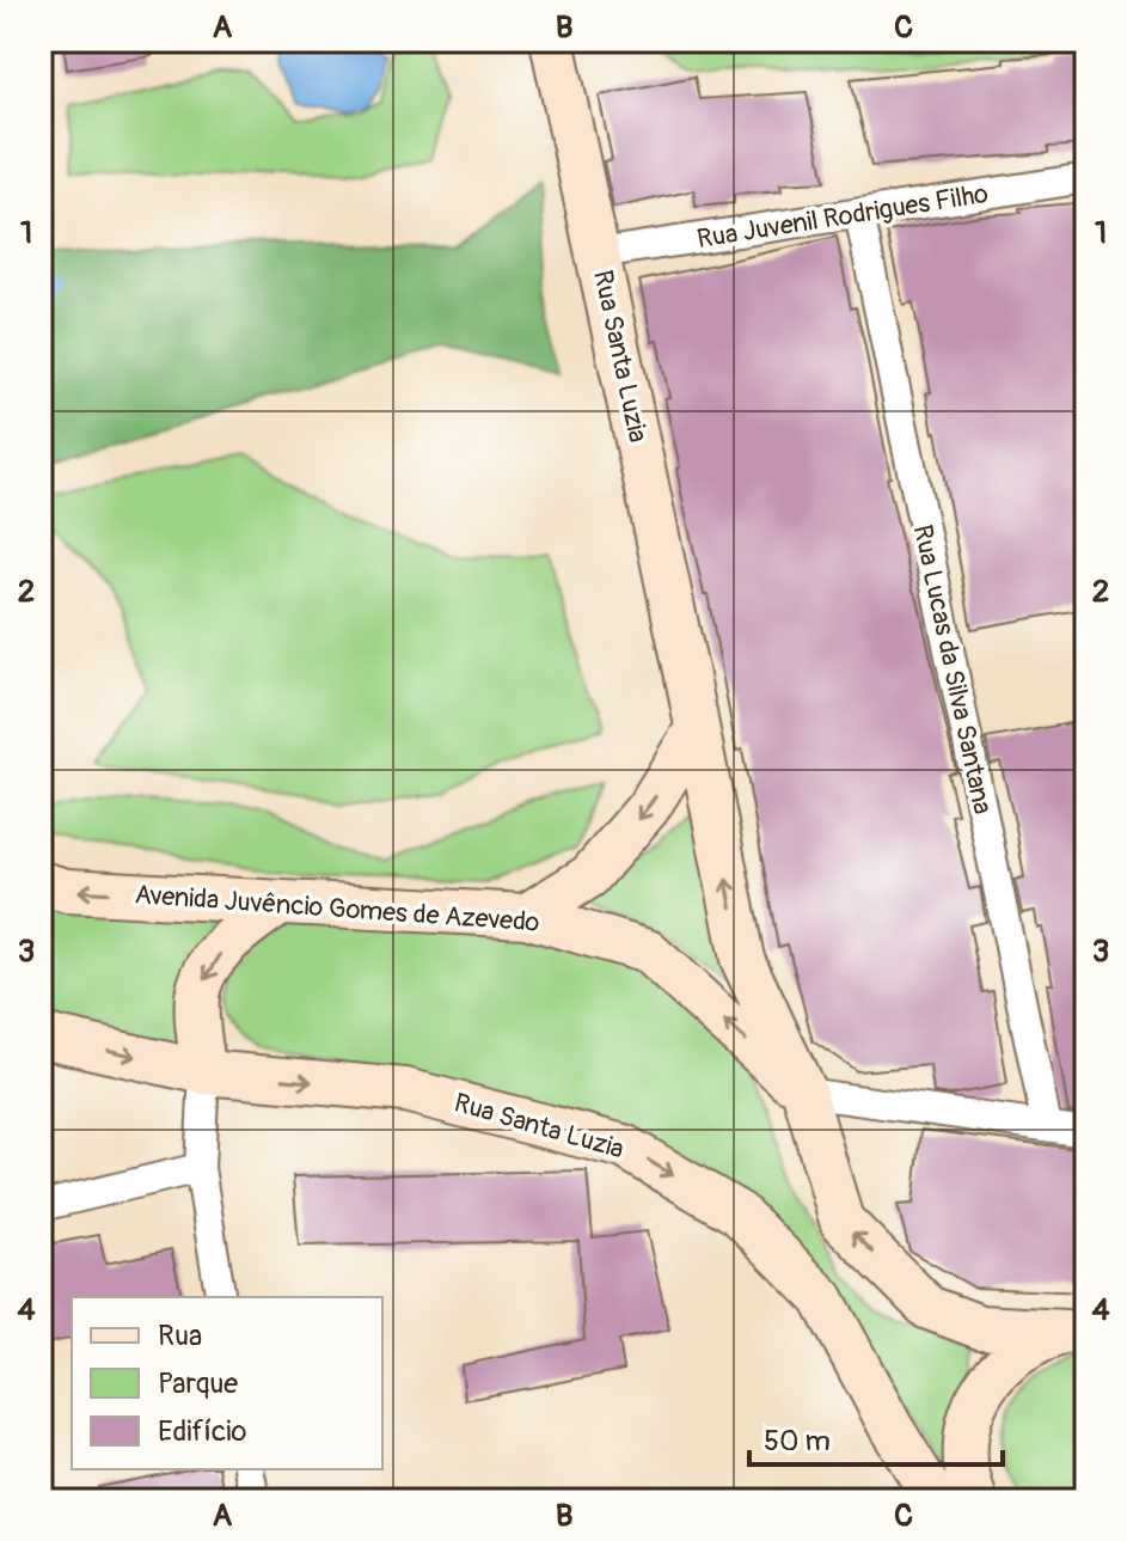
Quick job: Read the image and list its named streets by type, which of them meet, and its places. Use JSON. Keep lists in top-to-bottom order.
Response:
{
  "streets": {
    "main road": ["Rua Santa Luzia", "Avenida Juvêncio Gomes de Azevedo"],
    "street": ["Rua Juvenil Rodrigues Filho", "Rua Lucas da Silva Santana"]
  },
  "crossings": [
    ["Rua Juvenil Rodrigues Filho", "Rua Santa Luzia"],
    ["Rua Juvenil Rodrigues Filho", "Rua Lucas da Silva Santana"],
    ["Rua Santa Luzia", "Avenida Juvêncio Gomes de Azevedo"]
  ],
  "one_way": ["Avenida Juvêncio Gomes de Azevedo"],
  "legend": ["Rua", "Parque", "Edifício"],
  "scale_bar": "50 m",
  "grid": {
    "columns": ["A", "B", "C"],
    "rows": [
      "1",
      "2",
      "3",
      "4"
    ]
  }
}
